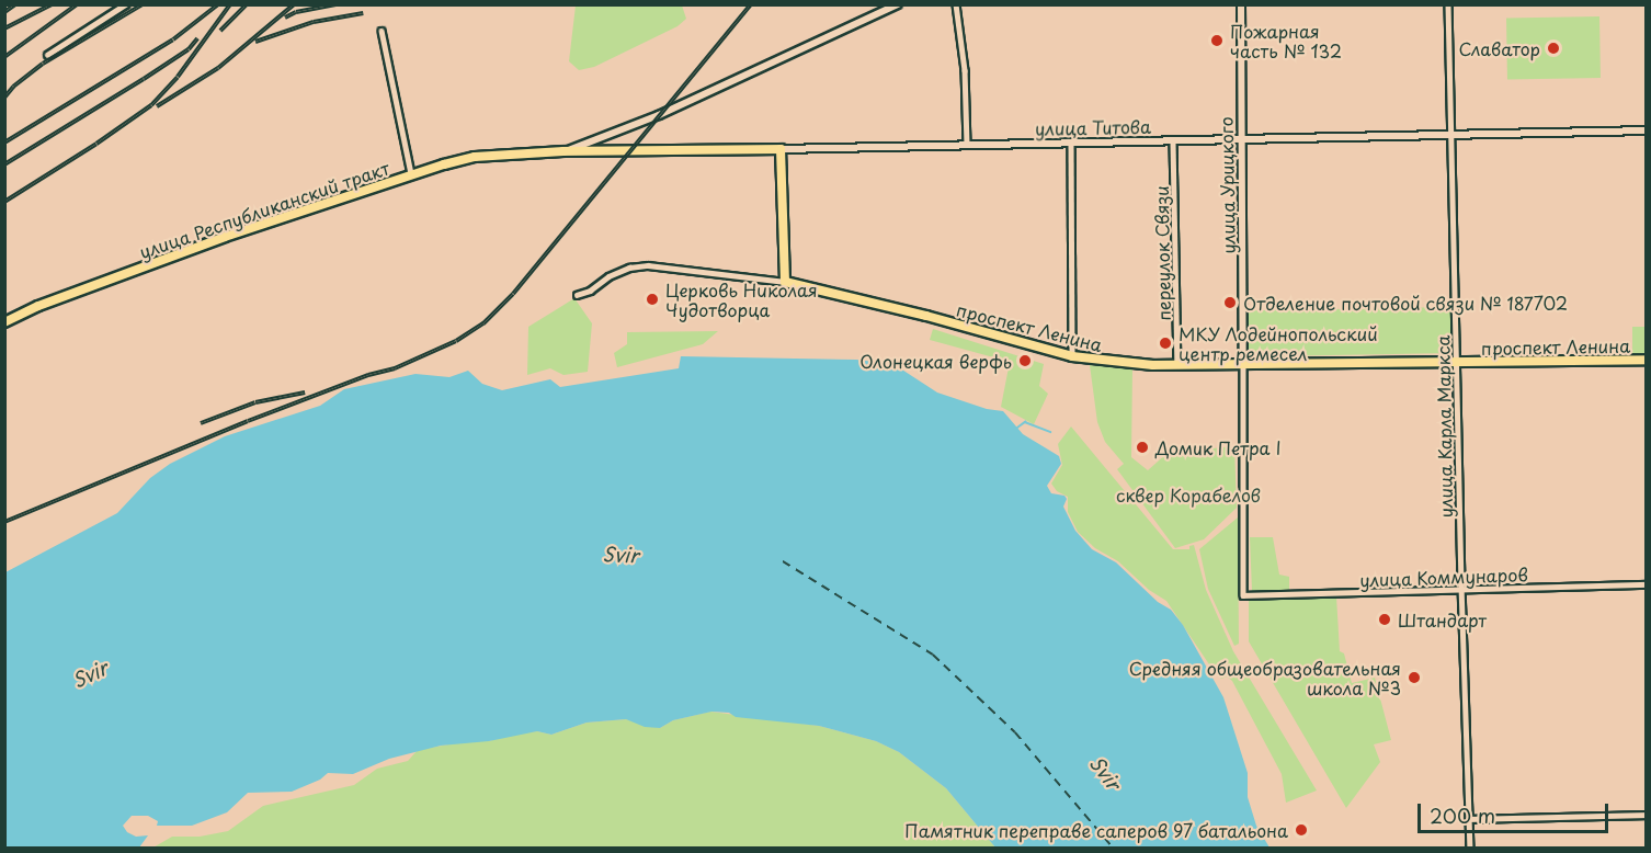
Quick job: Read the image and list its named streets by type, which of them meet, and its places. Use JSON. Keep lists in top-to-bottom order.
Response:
{
  "streets": {
    "main road": ["улица Титова", "улица Республиканский тракт", "проспект Ленина"],
    "street": [
      "улица Урицкого",
      "переулок Связи",
      "улица Карла Маркса",
      "улица Коммунаров"
    ]
  },
  "crossings": [
    ["улица Титова", "улица Урицкого"],
    ["улица Титова", "улица Республиканский тракт"],
    ["улица Титова", "переулок Связи"],
    ["улица Титова", "улица Карла Маркса"],
    ["улица Урицкого", "проспект Ленина"],
    ["улица Урицкого", "улица Коммунаров"],
    ["переулок Связи", "проспект Ленина"],
    ["проспект Ленина", "улица Карла Маркса"],
    ["проспект Ленина", "улица Коммунаров"],
    ["улица Карла Маркса", "улица Коммунаров"]
  ],
  "water": ["Svir"],
  "parks": ["сквер Корабелов"],
  "places": [
    "Пожарная часть № 132",
    "Славатор",
    "Церковь Николая Чудотворца",
    "Отделение почтовой связи № 187702",
    "МКУ Лодейнопольский центр ремесел",
    "Олонецкая верфь",
    "Домик Петра I",
    "Штандарт",
    "Средняя общеобразовательная школа №3",
    "Памятник переправе саперов 97 батальона"
  ],
  "scale_bar": "200 m"
}
